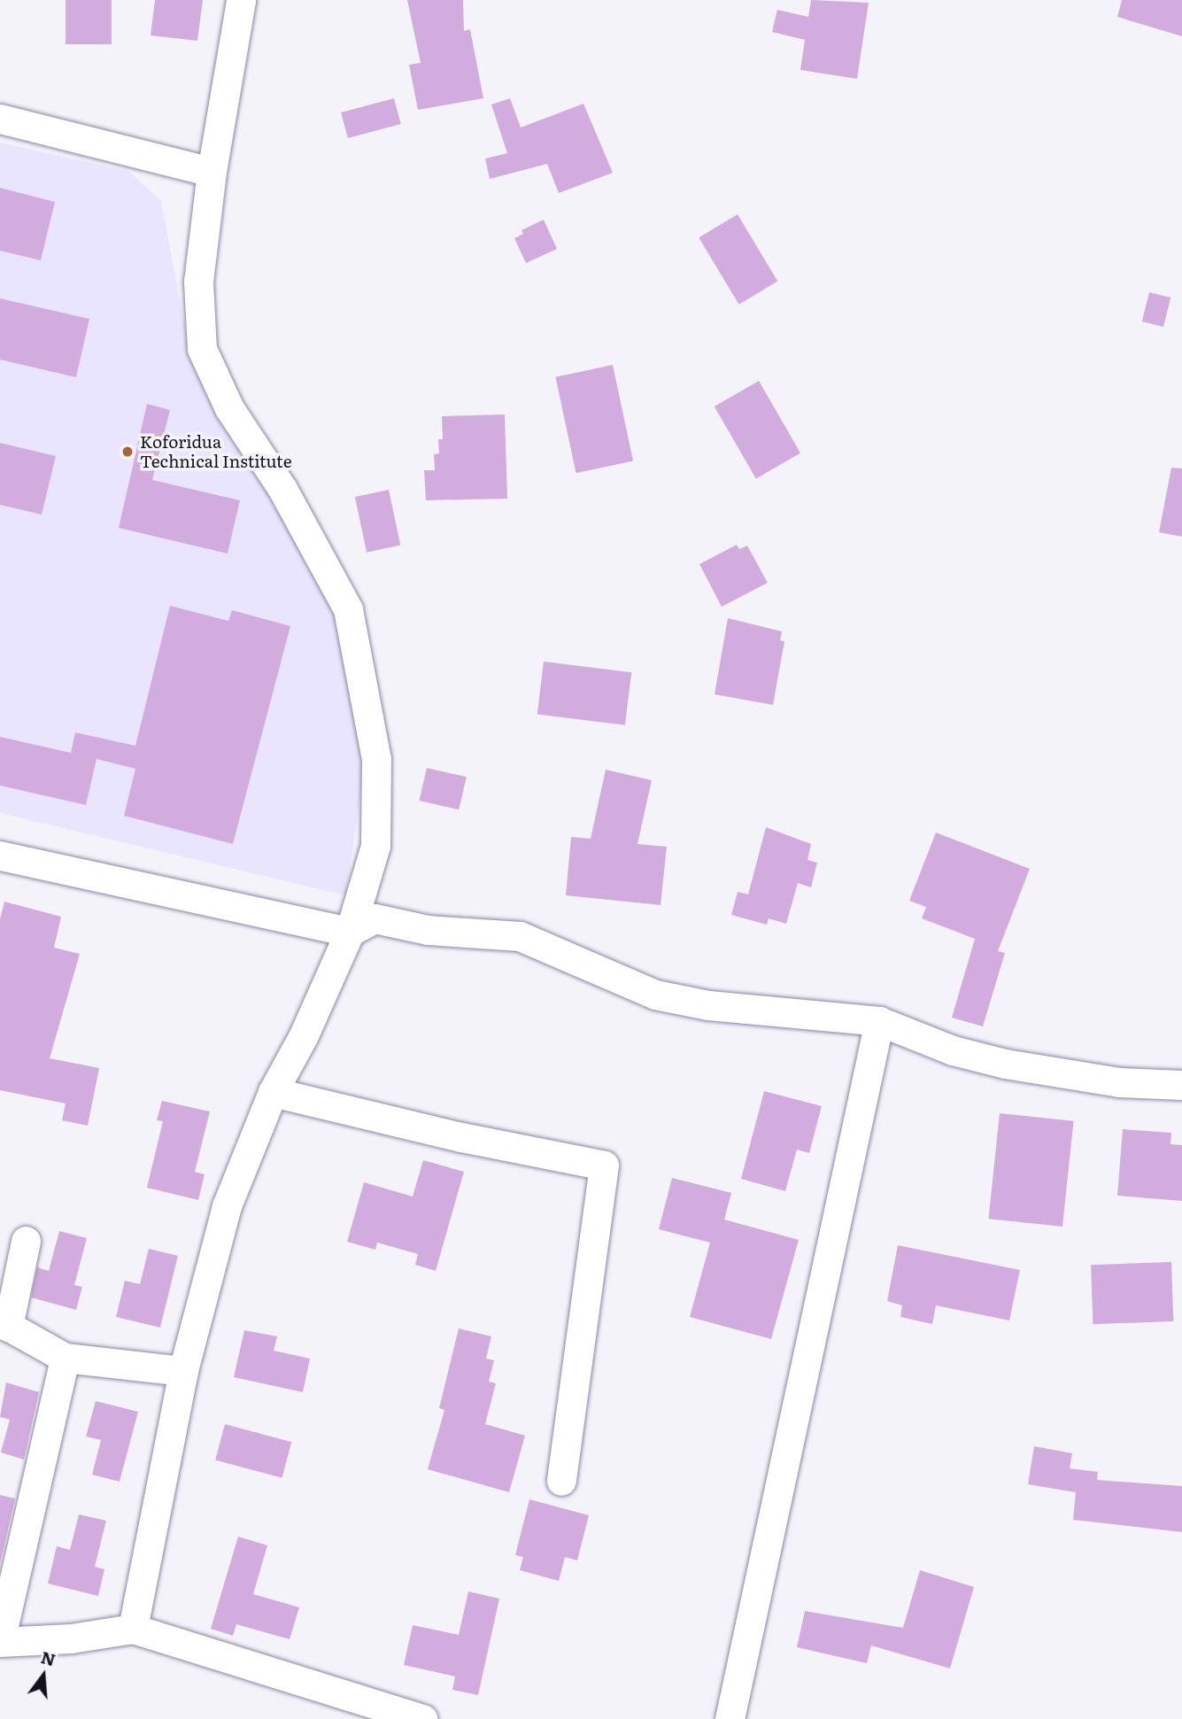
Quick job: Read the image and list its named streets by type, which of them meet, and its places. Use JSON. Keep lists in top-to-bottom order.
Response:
{
  "places": ["Koforidua Technical Institute"],
  "north": "top"
}
